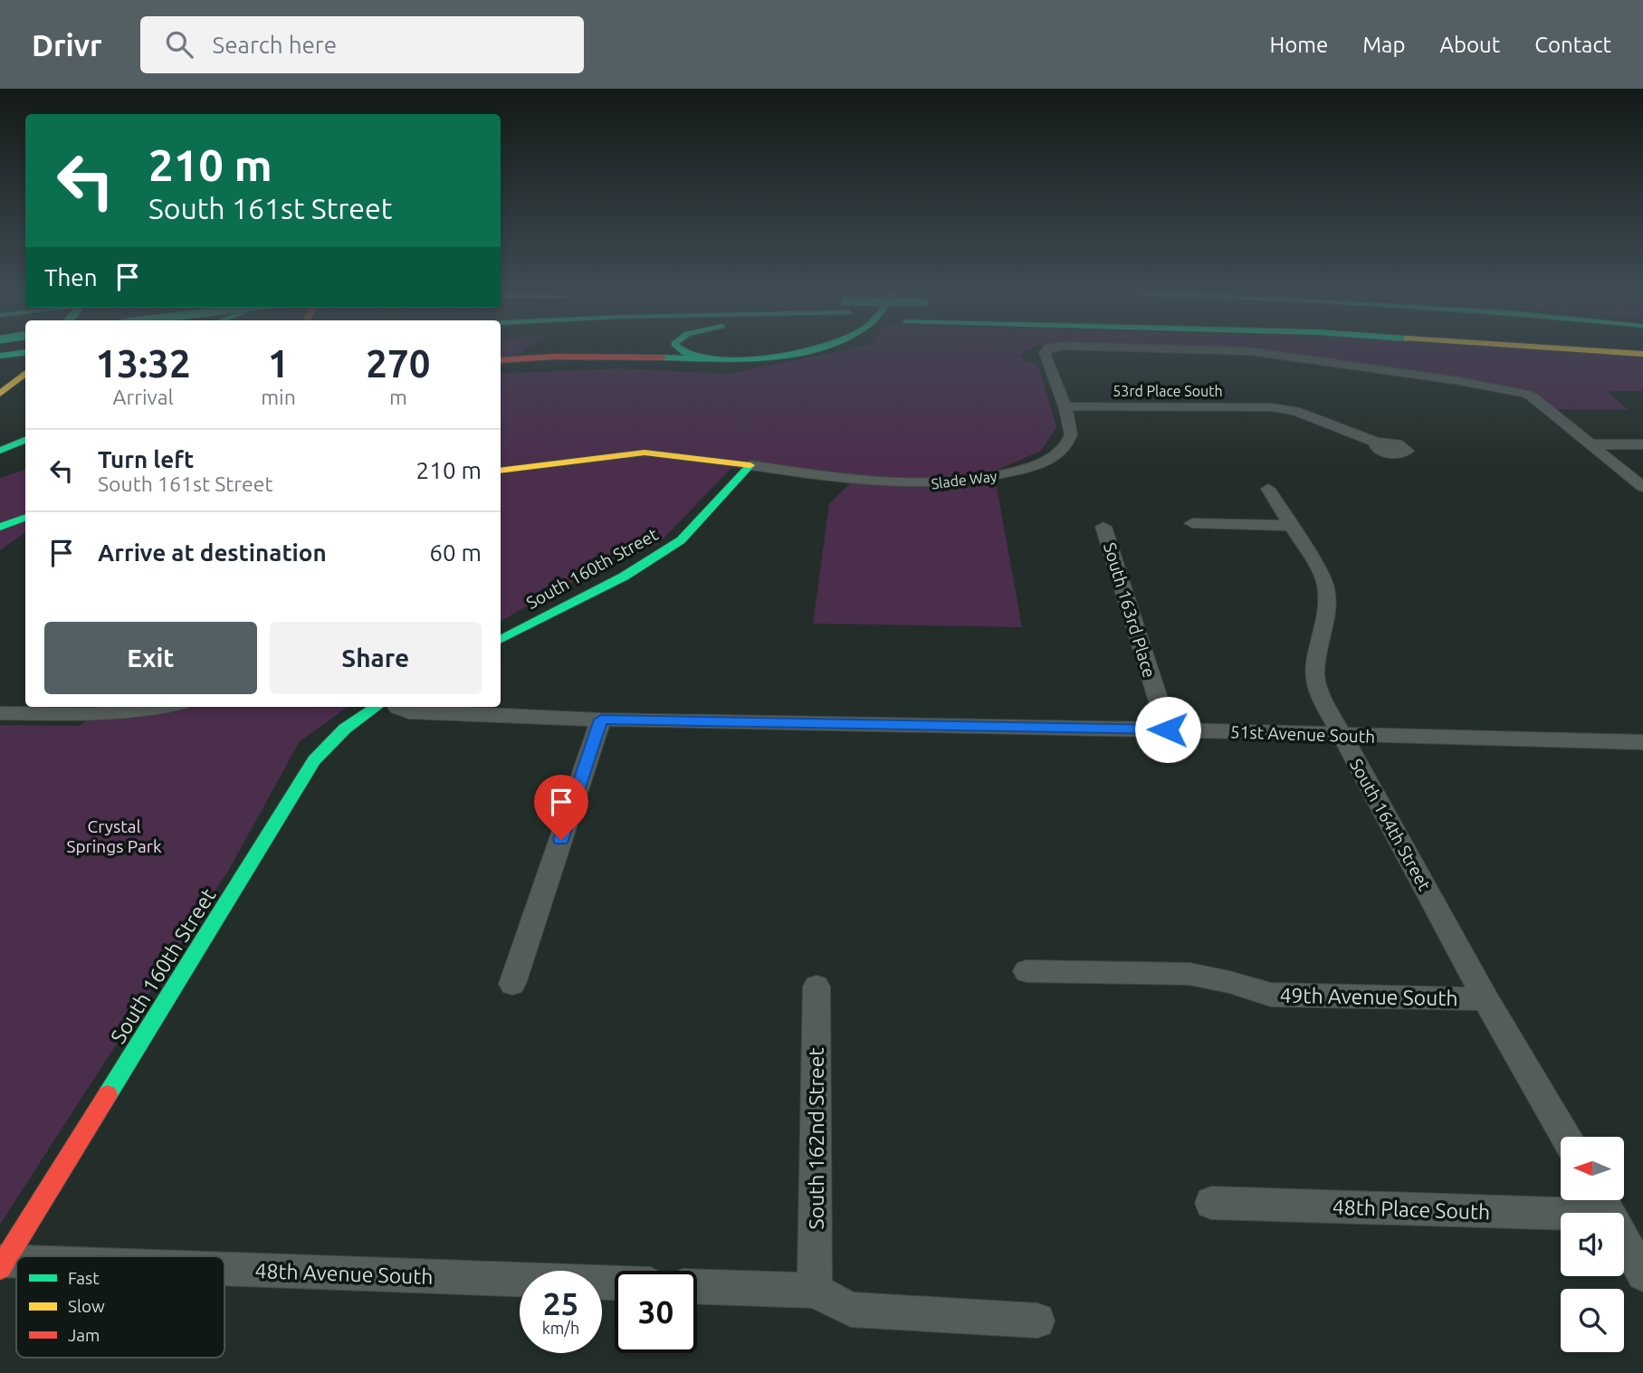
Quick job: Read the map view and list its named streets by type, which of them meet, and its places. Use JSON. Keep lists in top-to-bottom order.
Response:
{
  "streets": {
    "main road": ["South 160th Street"],
    "street": [
      "53rd Place South",
      "Slade Way",
      "South 163rd Place",
      "51st Avenue South",
      "South 164th Street",
      "49th Avenue South",
      "South 162nd Street",
      "48th Place South",
      "48th Avenue South"
    ]
  },
  "crossings": [
    ["53rd Place South", "Slade Way"],
    ["Slade Way", "South 160th Street"],
    ["South 163rd Place", "51st Avenue South"],
    ["51st Avenue South", "South 164th Street"],
    ["South 164th Street", "49th Avenue South"]
  ],
  "parks": ["Crystal Springs Park"],
  "legend": ["Fast", "Slow", "Jam"],
  "north": "left",
  "page": {
    "header": "Drivr",
    "search": "Search here",
    "nav": [
      "Home",
      "Map",
      "About",
      "Contact"
    ],
    "turn": ["210 m", "South 161st Street"],
    "then": "Then",
    "eta": [
      "13:32",
      "Arrival",
      "1",
      "min",
      "270",
      "m"
    ],
    "list": [
      {
        "name": "Turn left",
        "note": "South 161st Street",
        "value": "210 m"
      },
      {
        "name": "Arrive at destination",
        "value": "60 m"
      }
    ],
    "buttons": ["Exit", "Share"],
    "speed": "25 km/h",
    "limit": "30"
  }
}
